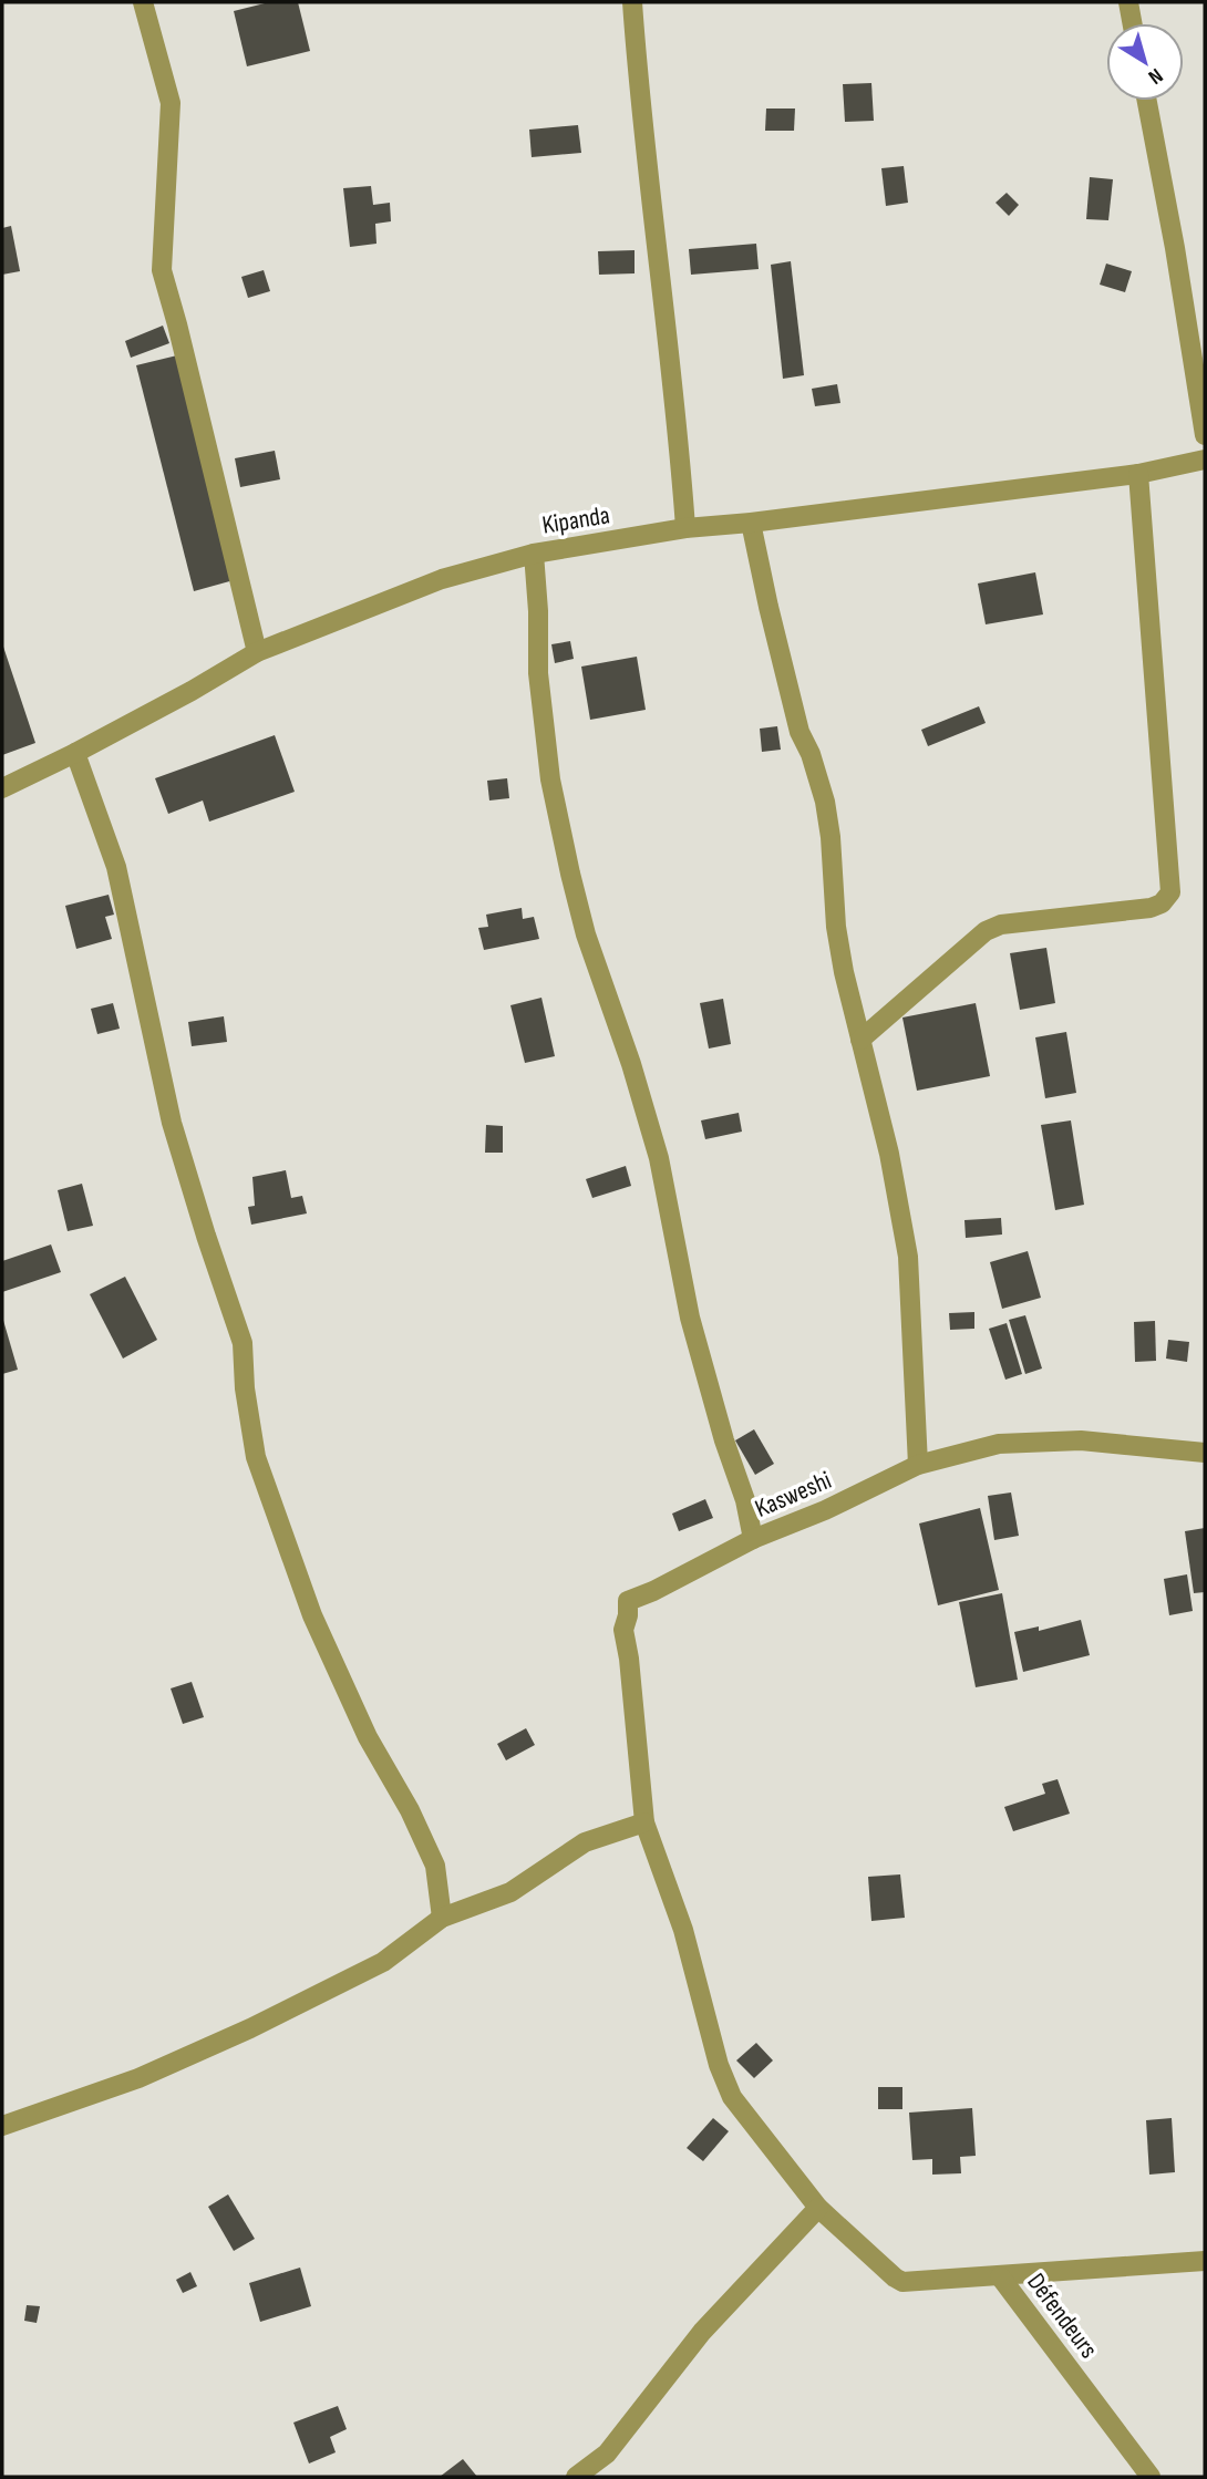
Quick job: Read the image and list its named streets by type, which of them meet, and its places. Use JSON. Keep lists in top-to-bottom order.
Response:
{
  "streets": {
    "street": ["Kipanda", "Kasweshi", "Défendeurs"]
  },
  "north": "bottom right"
}
